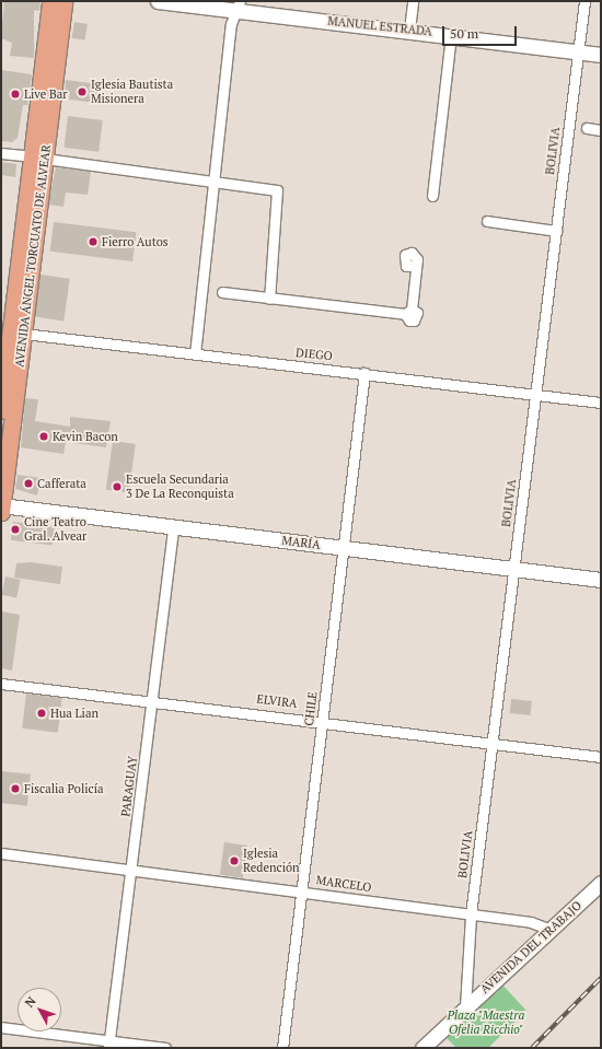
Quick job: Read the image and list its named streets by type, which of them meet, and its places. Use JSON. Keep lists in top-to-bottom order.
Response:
{
  "streets": {
    "main road": ["AVENIDA ÁNGEL TORCUATO DE ALVEAR"],
    "street": [
      "MANUEL ESTRADA",
      "BOLIVIA",
      "DIEGO",
      "MARÍA",
      "ELVIRA",
      "CHILE",
      "PARAGUAY",
      "MARCELO",
      "AVENIDA DEL TRABAJO"
    ]
  },
  "crossings": [
    ["MANUEL ESTRADA", "BOLIVIA"],
    ["BOLIVIA", "DIEGO"],
    ["BOLIVIA", "MARÍA"],
    ["BOLIVIA", "ELVIRA"],
    ["BOLIVIA", "MARCELO"],
    ["BOLIVIA", "AVENIDA DEL TRABAJO"],
    ["AVENIDA ÁNGEL TORCUATO DE ALVEAR", "DIEGO"],
    ["AVENIDA ÁNGEL TORCUATO DE ALVEAR", "MARÍA"],
    ["DIEGO", "CHILE"],
    ["MARÍA", "CHILE"],
    ["MARÍA", "PARAGUAY"],
    ["ELVIRA", "CHILE"],
    ["ELVIRA", "PARAGUAY"],
    ["CHILE", "MARCELO"],
    ["PARAGUAY", "MARCELO"],
    ["MARCELO", "AVENIDA DEL TRABAJO"]
  ],
  "parks": ["Plaza \"Maestra Ofelia Ricchio\""],
  "places": [
    "Iglesia Bautista Misionera",
    "Live Bar",
    "Fierro Autos",
    "Kevin Bacon",
    "Cafferata",
    "Escuela Secundaria 3 De La Reconquista",
    "Cine Teatro Gral. Alvear",
    "Hua Lian",
    "Fiscalia Policía",
    "Iglesia Redención"
  ],
  "scale_bar": "50 m",
  "north": "top left"
}
